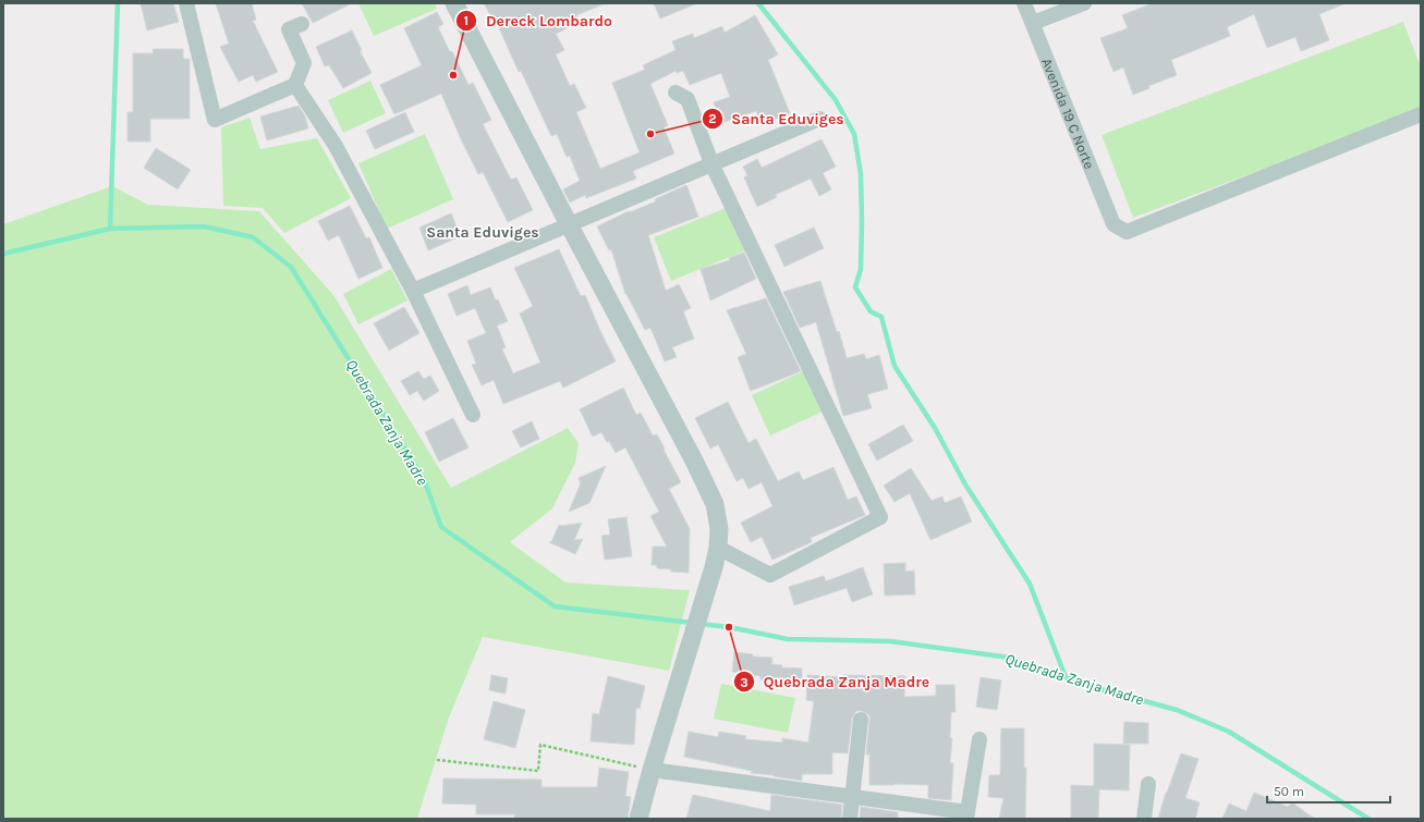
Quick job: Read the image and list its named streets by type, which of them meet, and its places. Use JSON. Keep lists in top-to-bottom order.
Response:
{
  "streets": {
    "street": ["Avenida 19 C Norte"]
  },
  "districts": ["Santa Eduviges"],
  "water": ["Quebrada Zanja Madre"],
  "places": ["Dereck Lombardo", "Santa Eduviges", "Quebrada Zanja Madre"],
  "scale_bar": "50 m"
}
